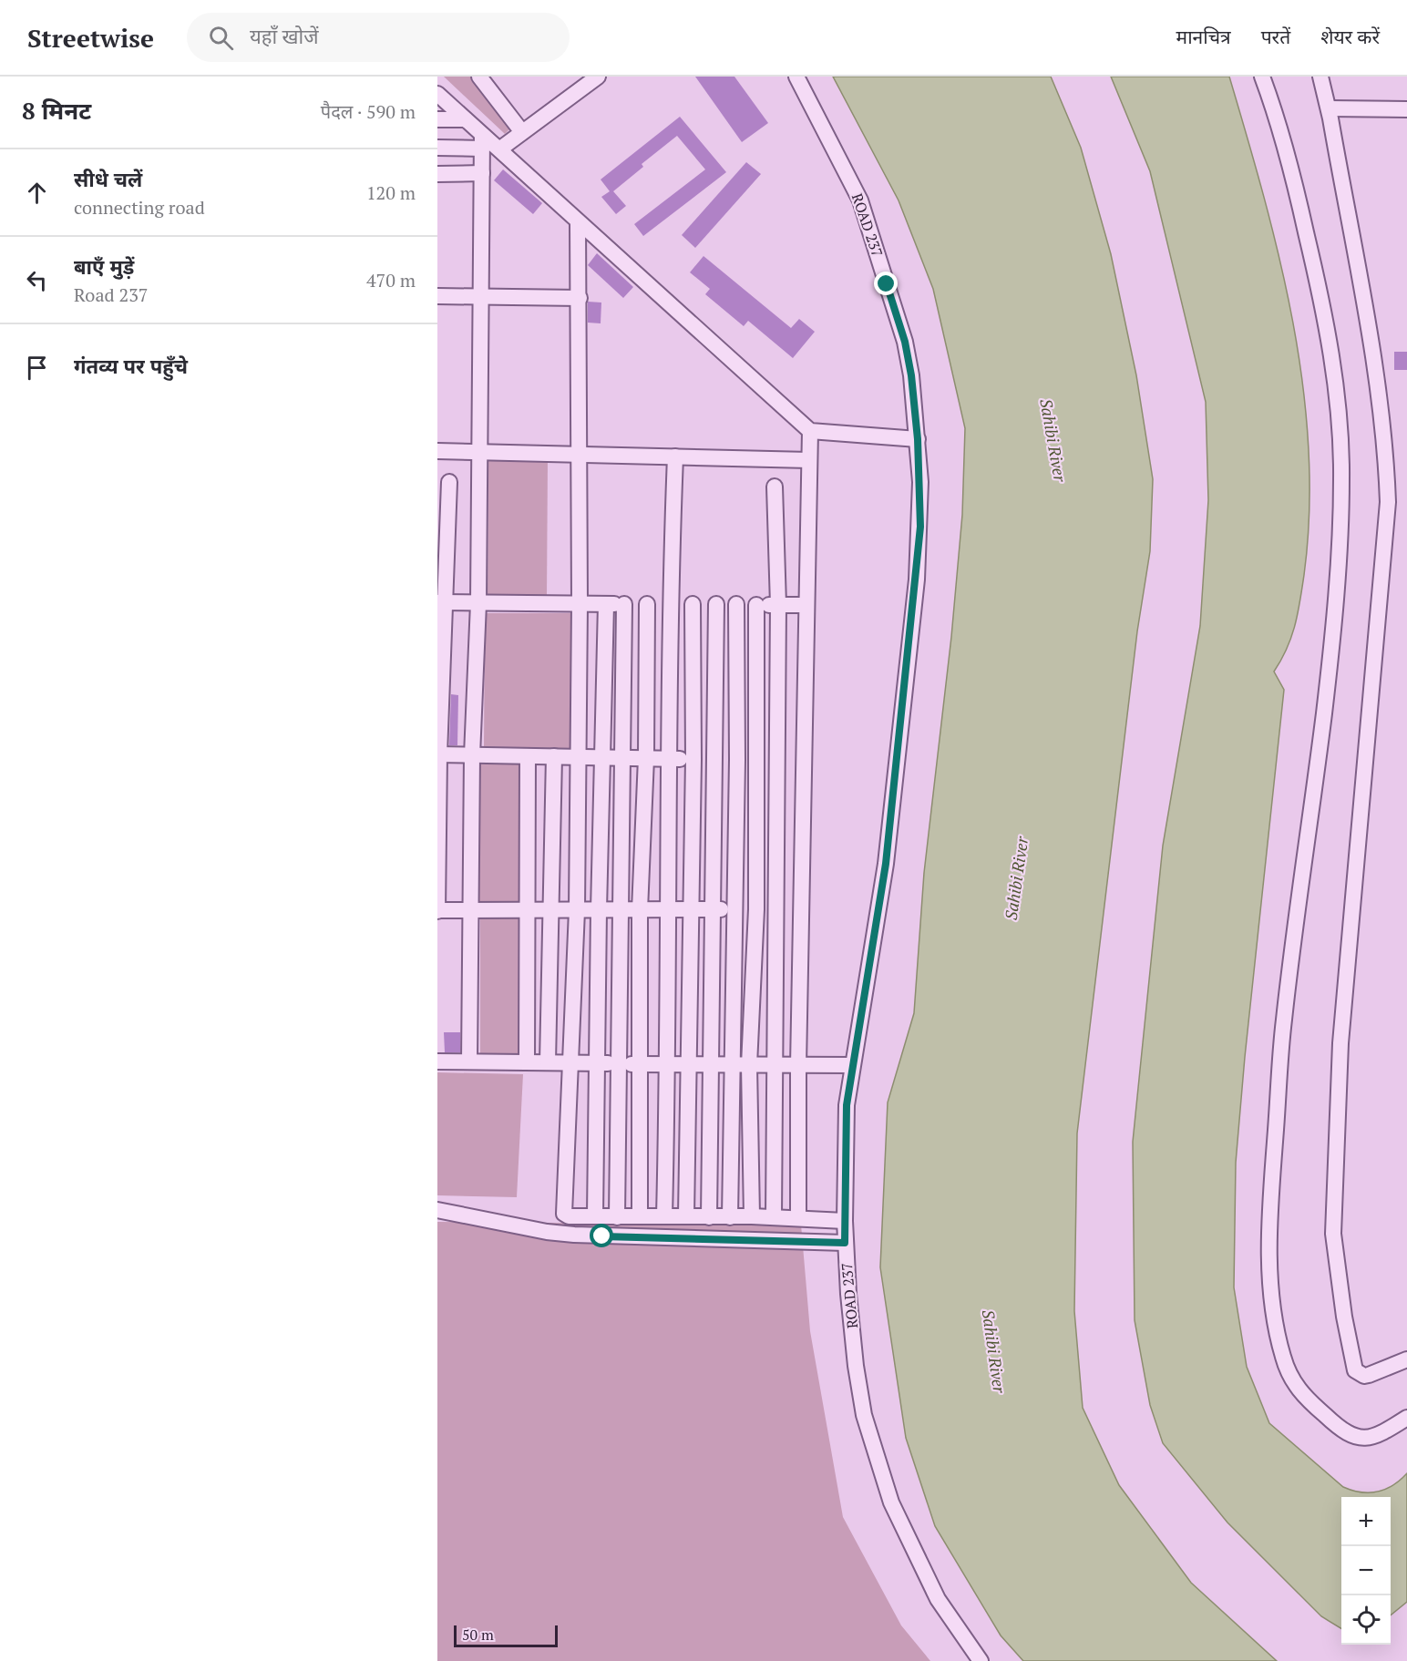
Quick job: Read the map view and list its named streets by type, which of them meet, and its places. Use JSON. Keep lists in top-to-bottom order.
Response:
{
  "streets": {
    "street": ["ROAD 237"]
  },
  "water": ["Sahibi River"],
  "scale_bar": "50 m",
  "page": {
    "header": "Streetwise",
    "search": "यहाँ खोजें",
    "nav": ["मानचित्र", "परतें", "शेयर करें"],
    "heading": ["8 मिनट", "पैदल · 590 m"],
    "list": [
      ["सीधे चलें", "connecting road", "120 m"],
      ["बाएँ मुड़ें", "Road 237", "470 m"],
      "गंतव्य पर पहुँचे"
    ],
    "map_buttons": ["+", "−"],
    "scale": "50 m"
  }
}
